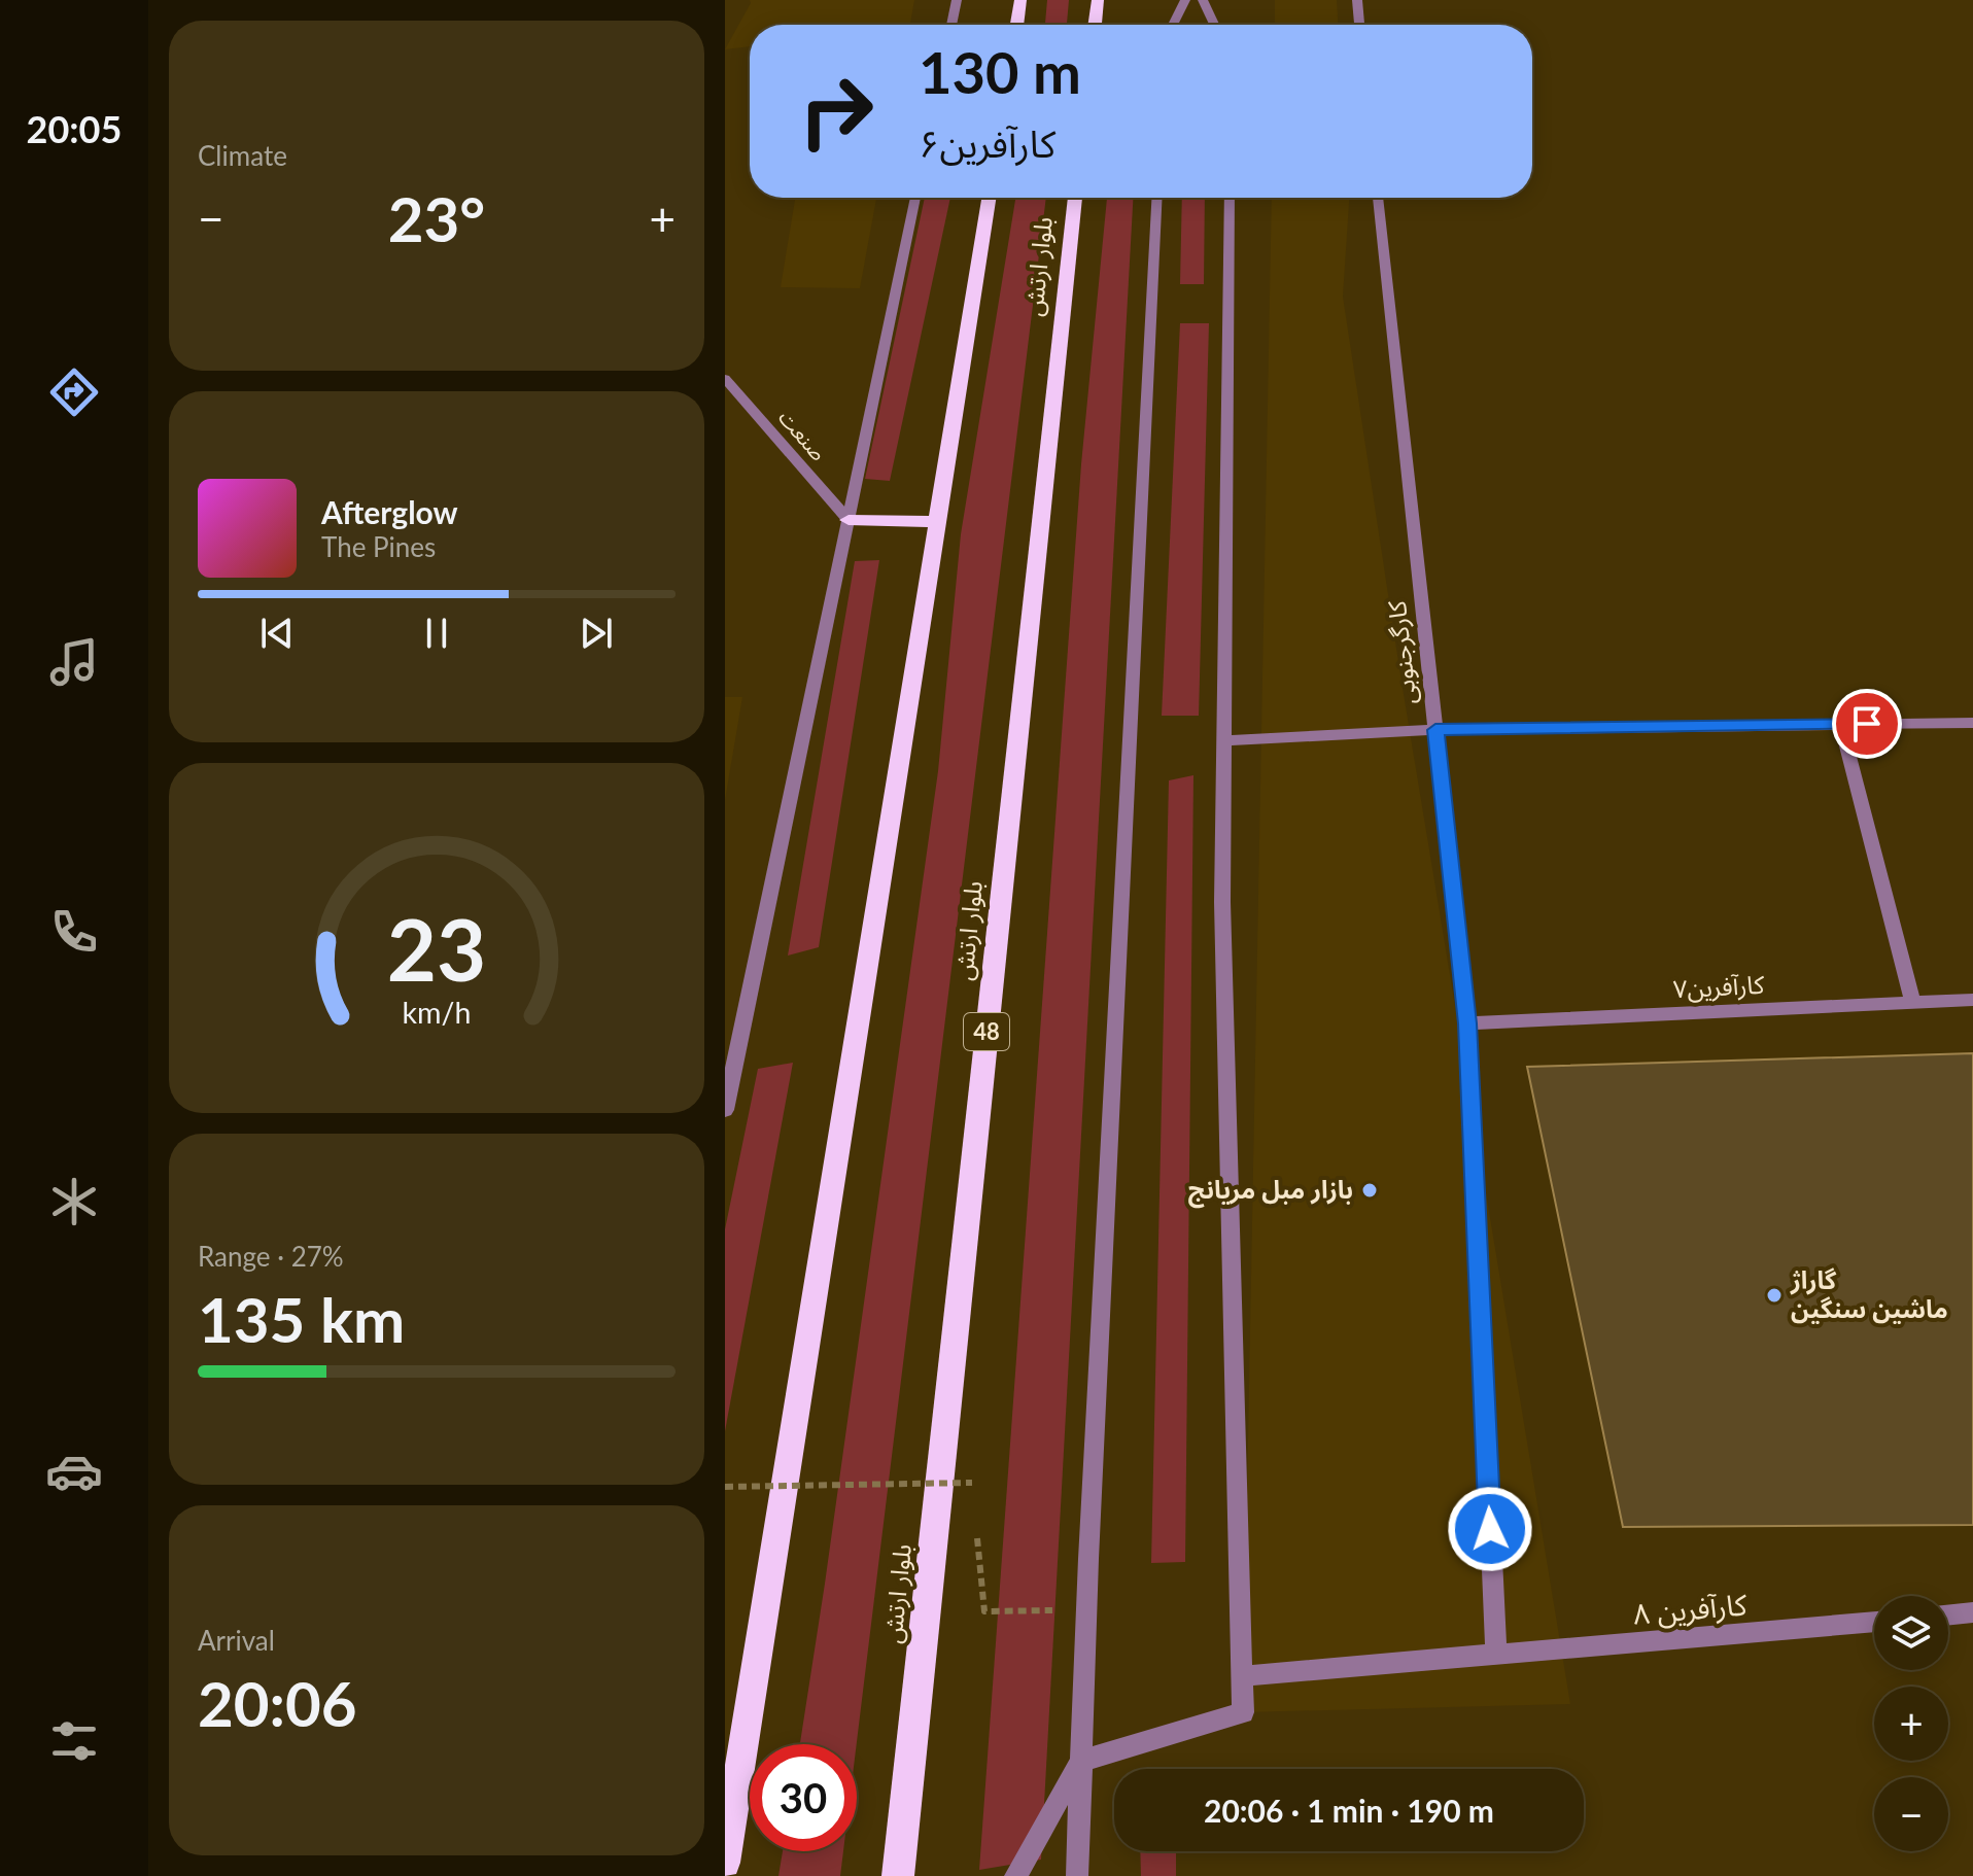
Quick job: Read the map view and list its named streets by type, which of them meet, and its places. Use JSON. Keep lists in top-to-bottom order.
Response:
{
  "streets": {
    "highway": ["بلوار ارتش", "48"],
    "street": [
      "صنعت",
      "کارگرجنوبی",
      "کارآفرین۷",
      "کارآفرین ۸"
    ]
  },
  "crossings": [
    ["کارگرجنوبی", "کارآفرین۷"],
    ["کارگرجنوبی", "کارآفرین ۸"]
  ],
  "places": ["بازار مبل مریانج", "گاراژ ماشین سنگین"],
  "page": {
    "tabs": "20:05",
    "tile": [
      "Climate",
      ["Range · 27%", "135 km"],
      ["Arrival", "20:06"]
    ],
    "turn": ["130 m", "کارآفرین۶"],
    "heat": ["−", "23°", "+"],
    "song": ["Afterglow", "The Pines"],
    "map_buttons": ["+", "−"],
    "limit": "30",
    "trip": "20:06 · 1 min · 190 m",
    "gauge": ["23", "km/h"]
  }
}
